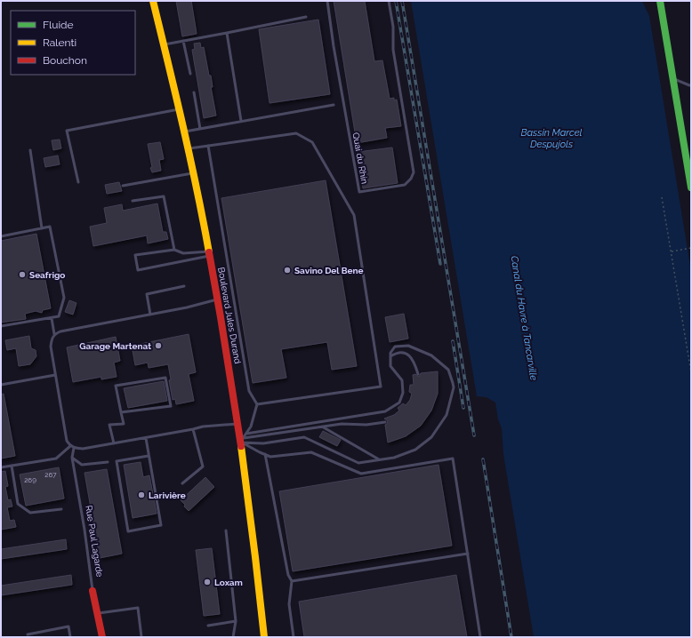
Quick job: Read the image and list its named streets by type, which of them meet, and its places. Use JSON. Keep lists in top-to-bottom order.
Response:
{
  "streets": {
    "main road": ["Boulevard Jules Durand", "Rue Paul Lagarde"],
    "lane": ["Quai du Rhin"]
  },
  "water": ["Bassin Marcel Despujols", "Canal du Havre à Tancarville"],
  "places": [
    "Savino Del Bene",
    "Seafrigo",
    "Garage Martenat",
    "Larivière",
    "Loxam"
  ],
  "house_numbers": ["267", "269"],
  "legend": ["Fluide", "Ralenti", "Bouchon"]
}
